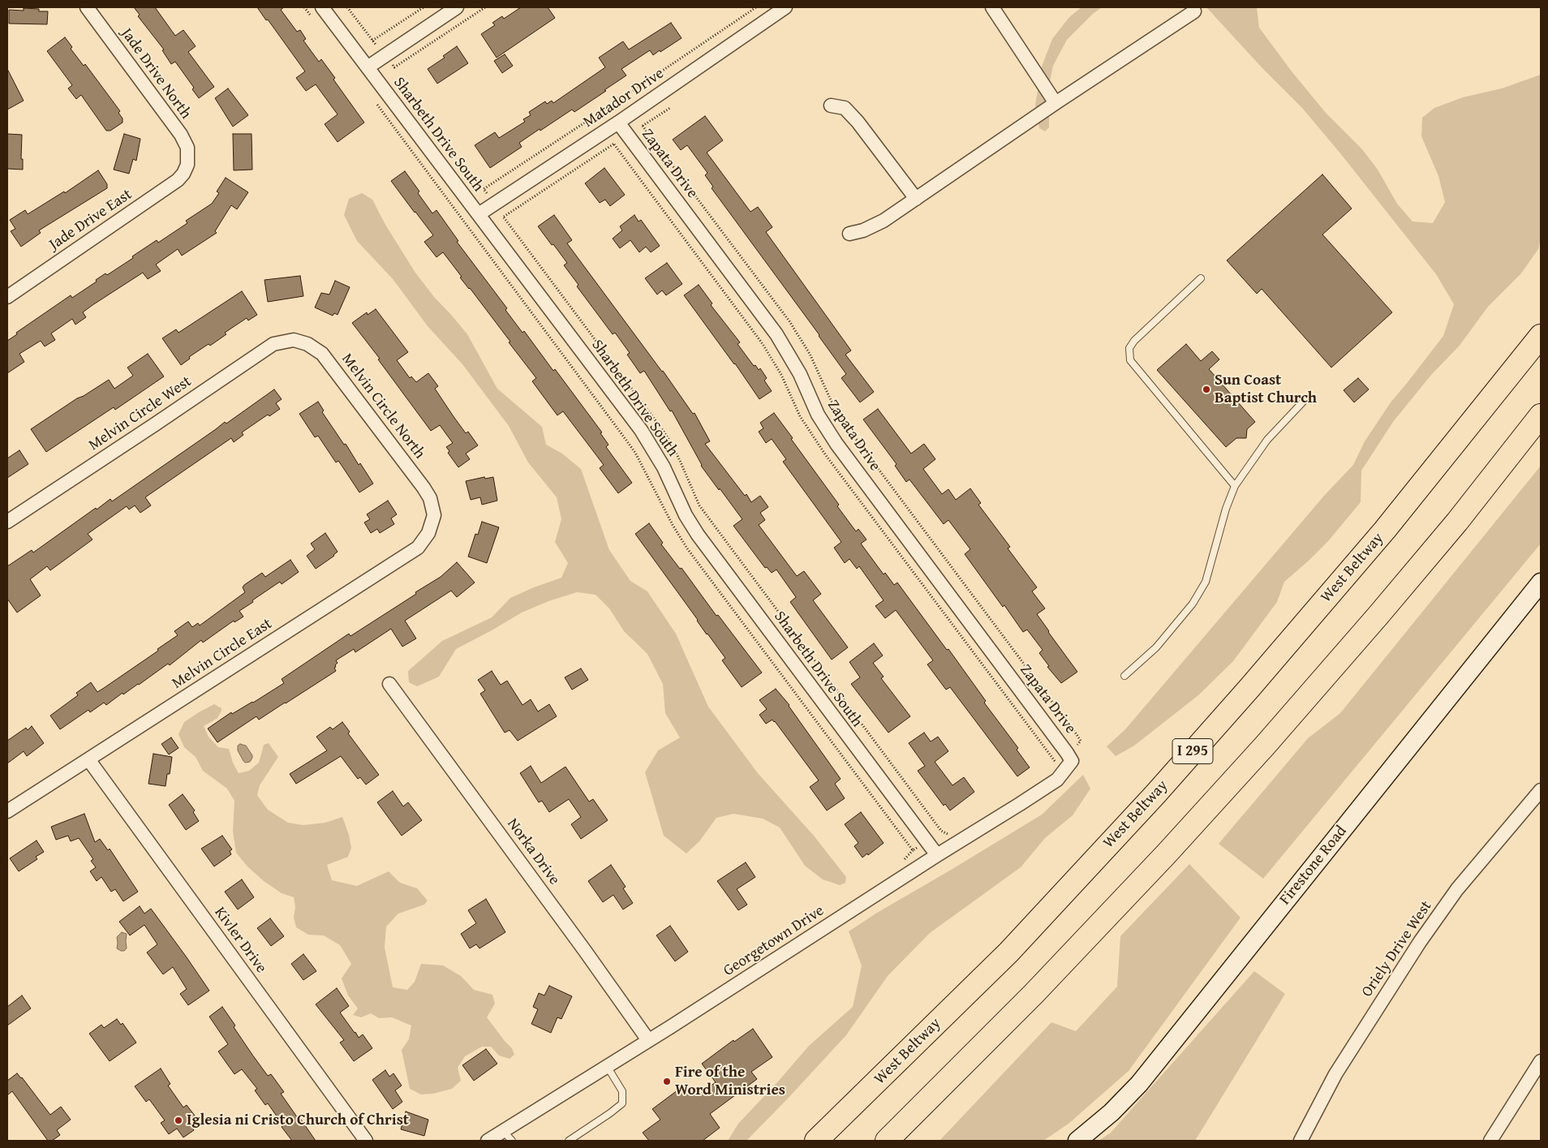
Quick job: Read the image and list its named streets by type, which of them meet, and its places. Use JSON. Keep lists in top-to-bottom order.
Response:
{
  "streets": {
    "highway": ["West Beltway", "I 295"],
    "street": [
      "Jade Drive North",
      "Matador Drive",
      "Sharbeth Drive South",
      "Zapata Drive",
      "Jade Drive East",
      "Melvin Circle North",
      "Melvin Circle West",
      "Melvin Circle East",
      "Norka Drive",
      "Firestone Road",
      "Kivler Drive",
      "Georgetown Drive",
      "Oriely Drive West"
    ]
  },
  "crossings": [
    ["Jade Drive North", "Jade Drive East"],
    ["Matador Drive", "Sharbeth Drive South"],
    ["Matador Drive", "Zapata Drive"],
    ["Sharbeth Drive South", "Georgetown Drive"],
    ["Zapata Drive", "Georgetown Drive"],
    ["Melvin Circle North", "Melvin Circle West"],
    ["Melvin Circle North", "Melvin Circle East"],
    ["Melvin Circle East", "Kivler Drive"],
    ["Norka Drive", "Georgetown Drive"]
  ],
  "places": ["Sun Coast Baptist Church", "Fire of the Word Ministries", "Iglesia ni Cristo Church of Christ"]
}
